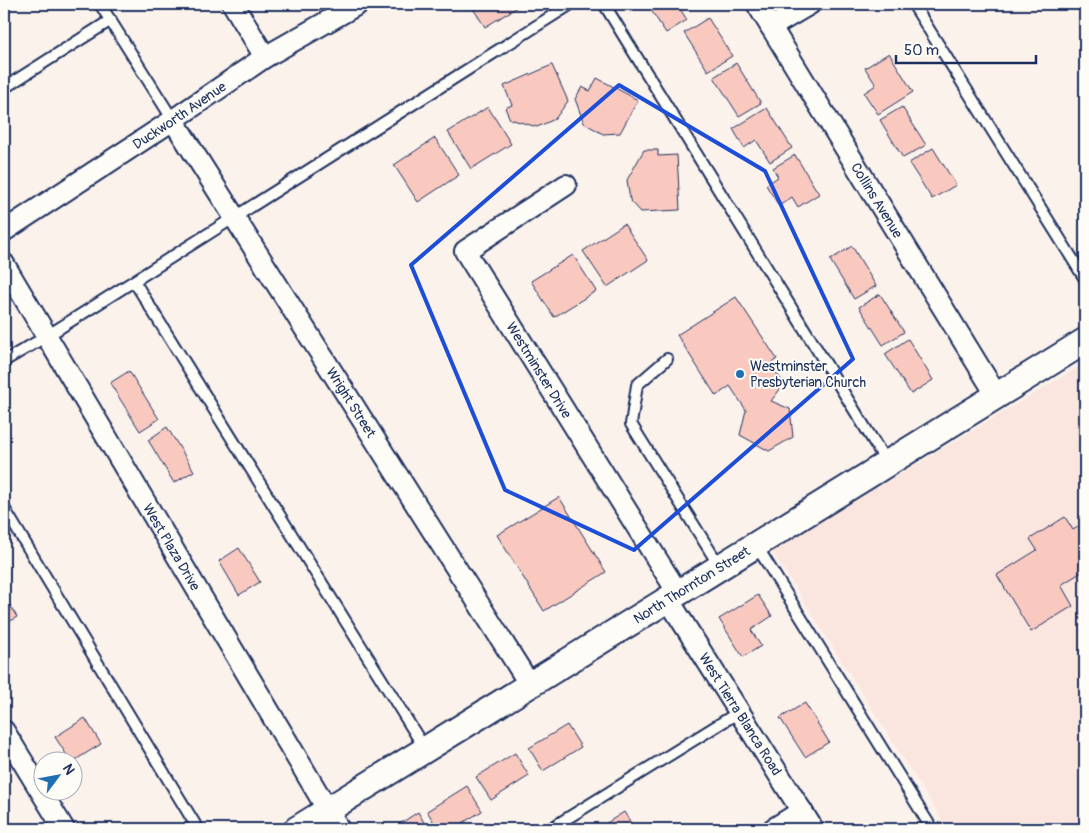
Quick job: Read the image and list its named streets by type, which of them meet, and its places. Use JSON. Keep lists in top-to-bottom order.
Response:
{
  "streets": {
    "street": [
      "Duckworth Avenue",
      "Collins Avenue",
      "Westminster Drive",
      "Wright Street",
      "West Plaza Drive",
      "North Thornton Street",
      "West Tierra Blanca Road"
    ]
  },
  "crossings": [
    ["Duckworth Avenue", "Wright Street"],
    ["Collins Avenue", "North Thornton Street"],
    ["Westminster Drive", "North Thornton Street"],
    ["Westminster Drive", "West Tierra Blanca Road"],
    ["Wright Street", "North Thornton Street"],
    ["West Plaza Drive", "North Thornton Street"],
    ["North Thornton Street", "West Tierra Blanca Road"]
  ],
  "places": ["Westminster Presbyterian Church"],
  "scale_bar": "50 m",
  "north": "top right"
}
